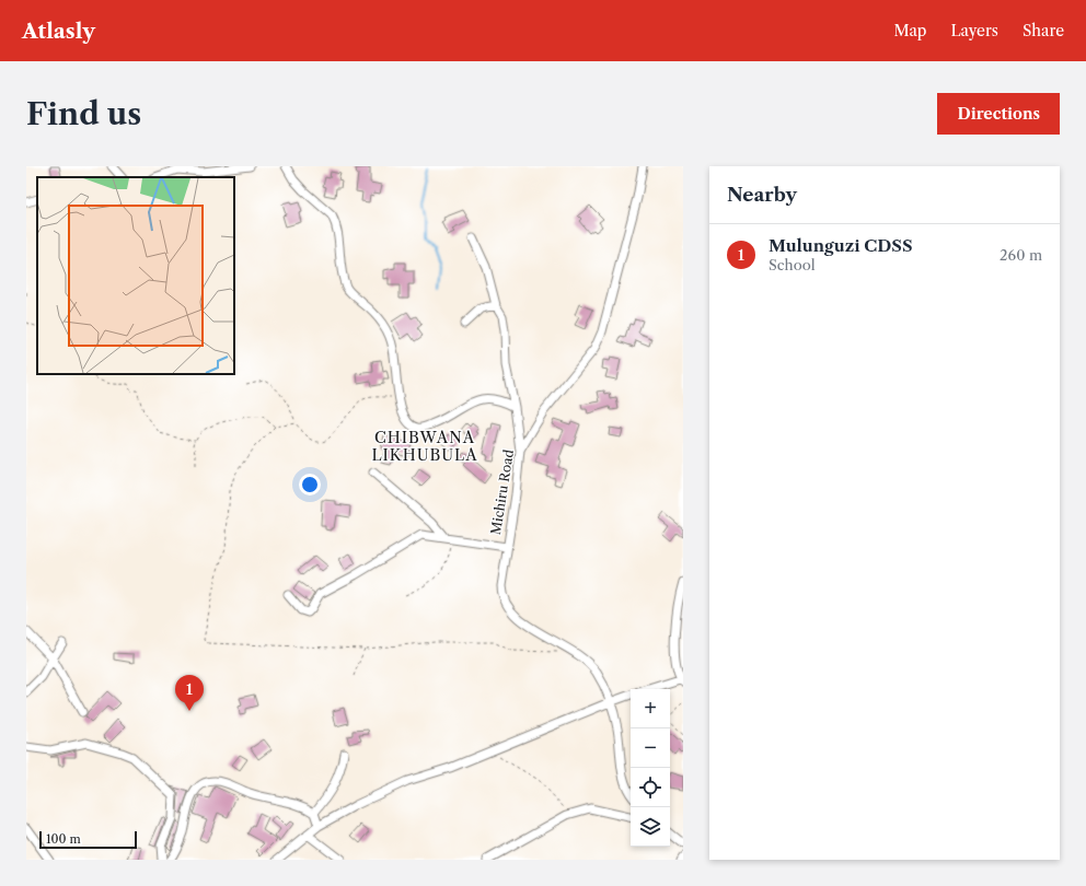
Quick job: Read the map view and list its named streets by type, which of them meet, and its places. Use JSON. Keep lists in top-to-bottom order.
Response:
{
  "streets": {
    "street": ["Michiru Road"]
  },
  "districts": ["CHIBWANA LIKHUBULA"],
  "scale_bar": "100 m",
  "page": {
    "header": "Atlasly",
    "nav": ["Map", "Layers", "Share"],
    "buttons": "Directions",
    "title": "Find us",
    "heading": "Nearby",
    "list": [
      {
        "mark": "1",
        "name": "Mulunguzi CDSS",
        "note": "School",
        "value": "260 m"
      }
    ],
    "pins": "1",
    "map_buttons": ["+", "−"],
    "scale": "100 m"
  }
}
